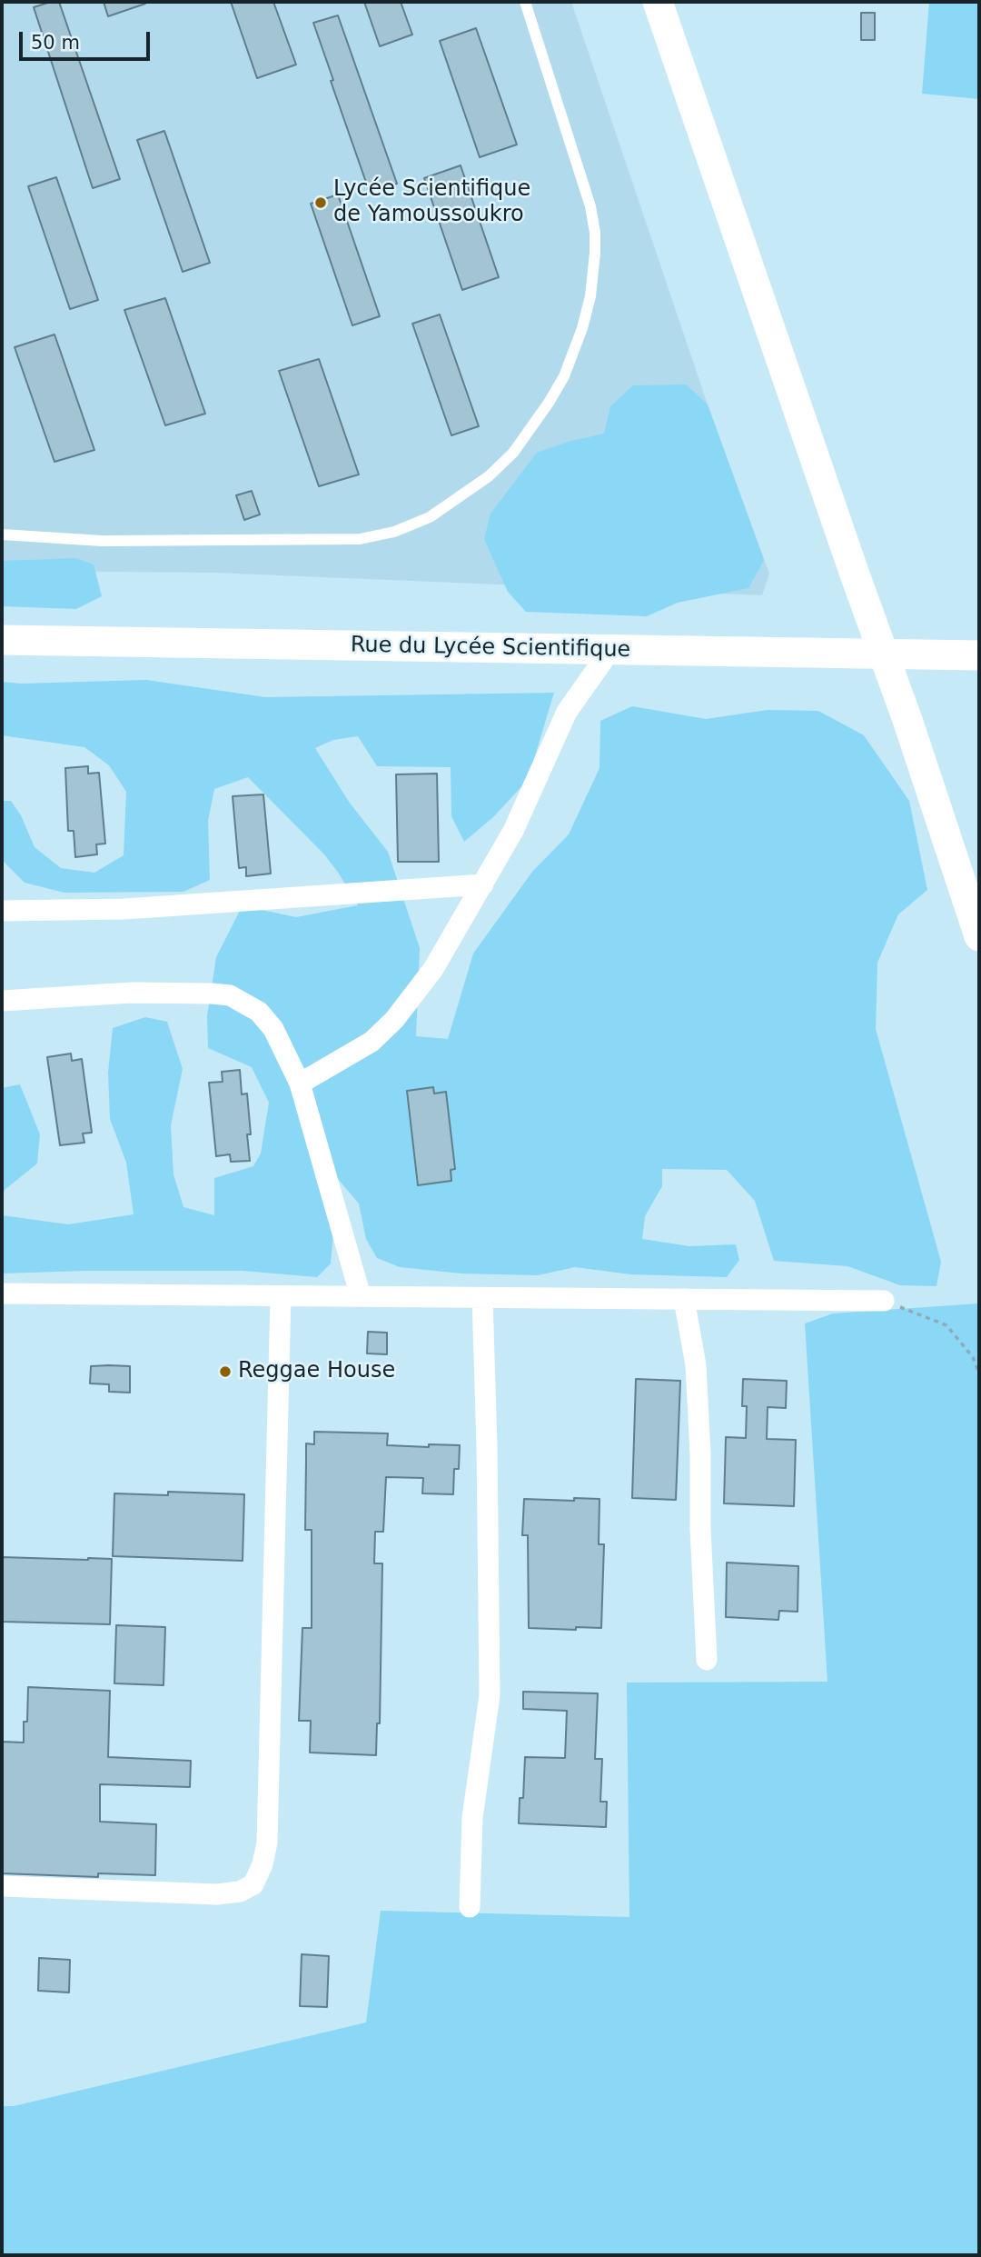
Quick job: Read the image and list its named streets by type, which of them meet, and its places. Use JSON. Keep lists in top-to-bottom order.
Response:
{
  "streets": {
    "street": ["Rue du Lycée Scientifique"]
  },
  "places": ["Lycée Scientifique de Yamoussoukro", "Reggae House"],
  "scale_bar": "50 m"
}
